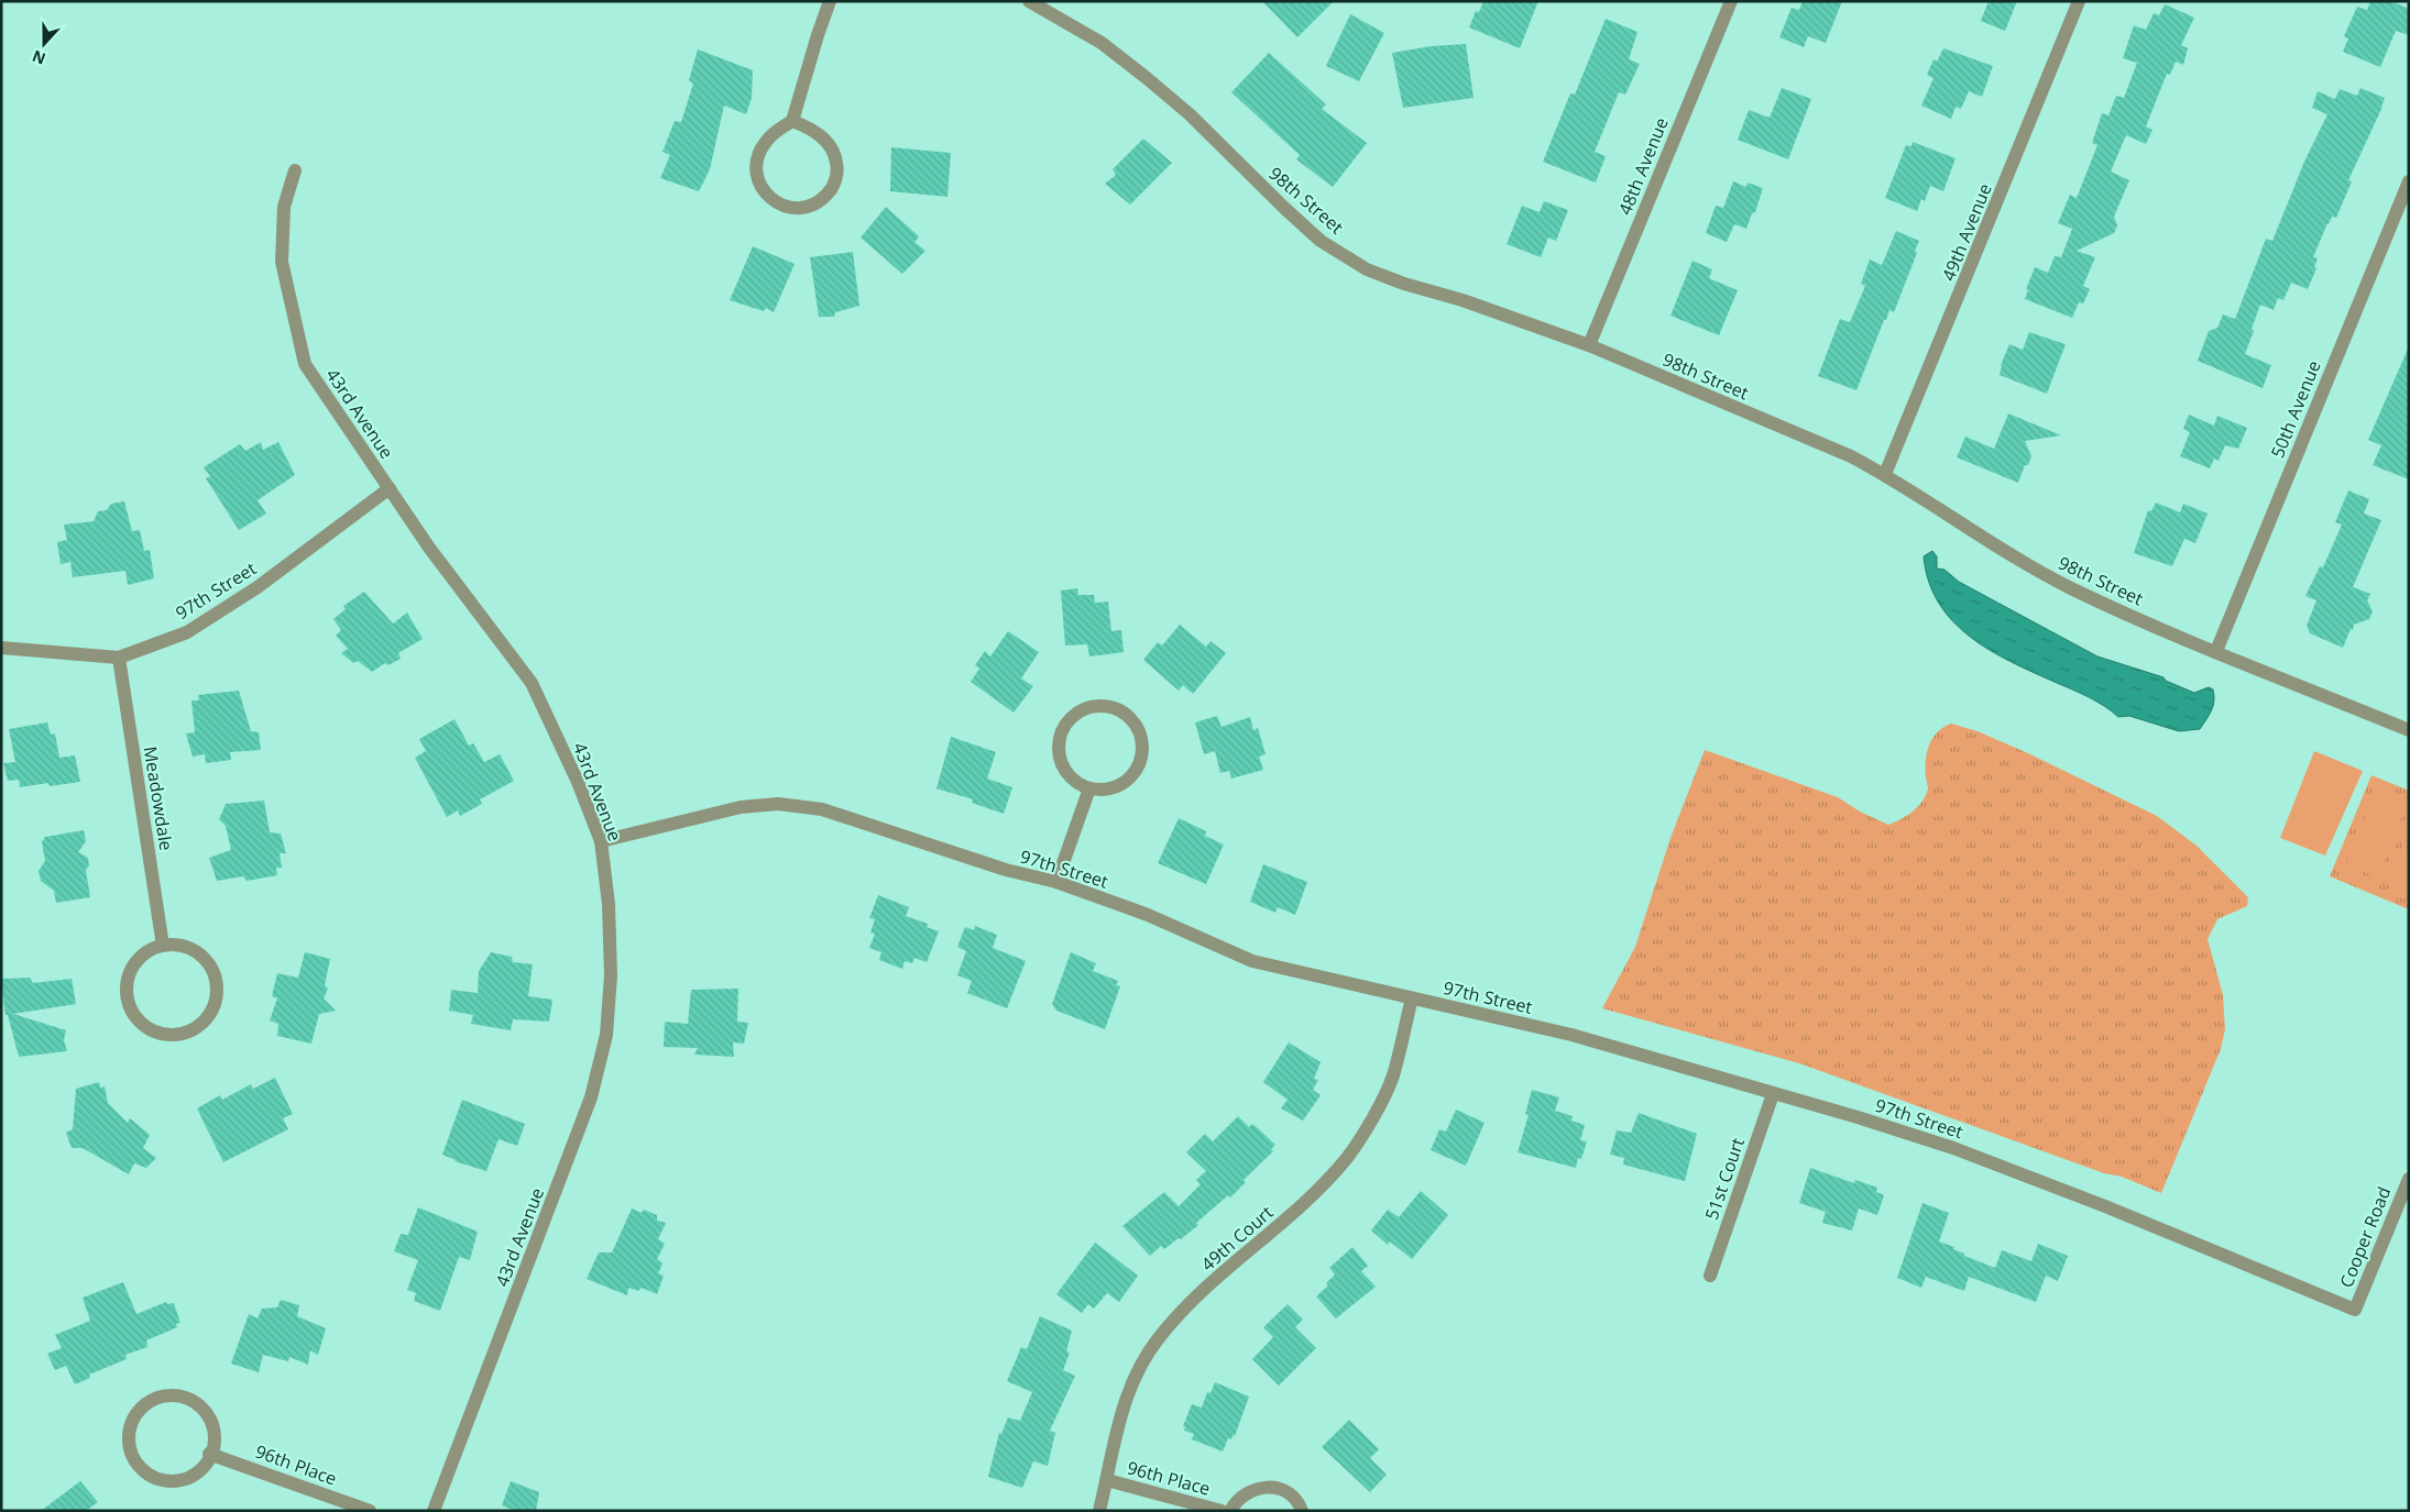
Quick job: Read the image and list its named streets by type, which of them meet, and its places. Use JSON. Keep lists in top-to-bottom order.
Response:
{
  "streets": {
    "street": [
      "48th Avenue",
      "98th Street",
      "49th Avenue",
      "50th Avenue",
      "43rd Avenue",
      "97th Street",
      "Meadowdale",
      "51st Court",
      "Cooper Road",
      "49th Court",
      "96th Place"
    ]
  },
  "crossings": [
    ["48th Avenue", "98th Street"],
    ["98th Street", "49th Avenue"],
    ["98th Street", "50th Avenue"],
    ["43rd Avenue", "97th Street"],
    ["97th Street", "Meadowdale"],
    ["97th Street", "51st Court"],
    ["97th Street", "Cooper Road"],
    ["97th Street", "49th Court"],
    ["49th Court", "96th Place"]
  ],
  "north": "bottom"
}
